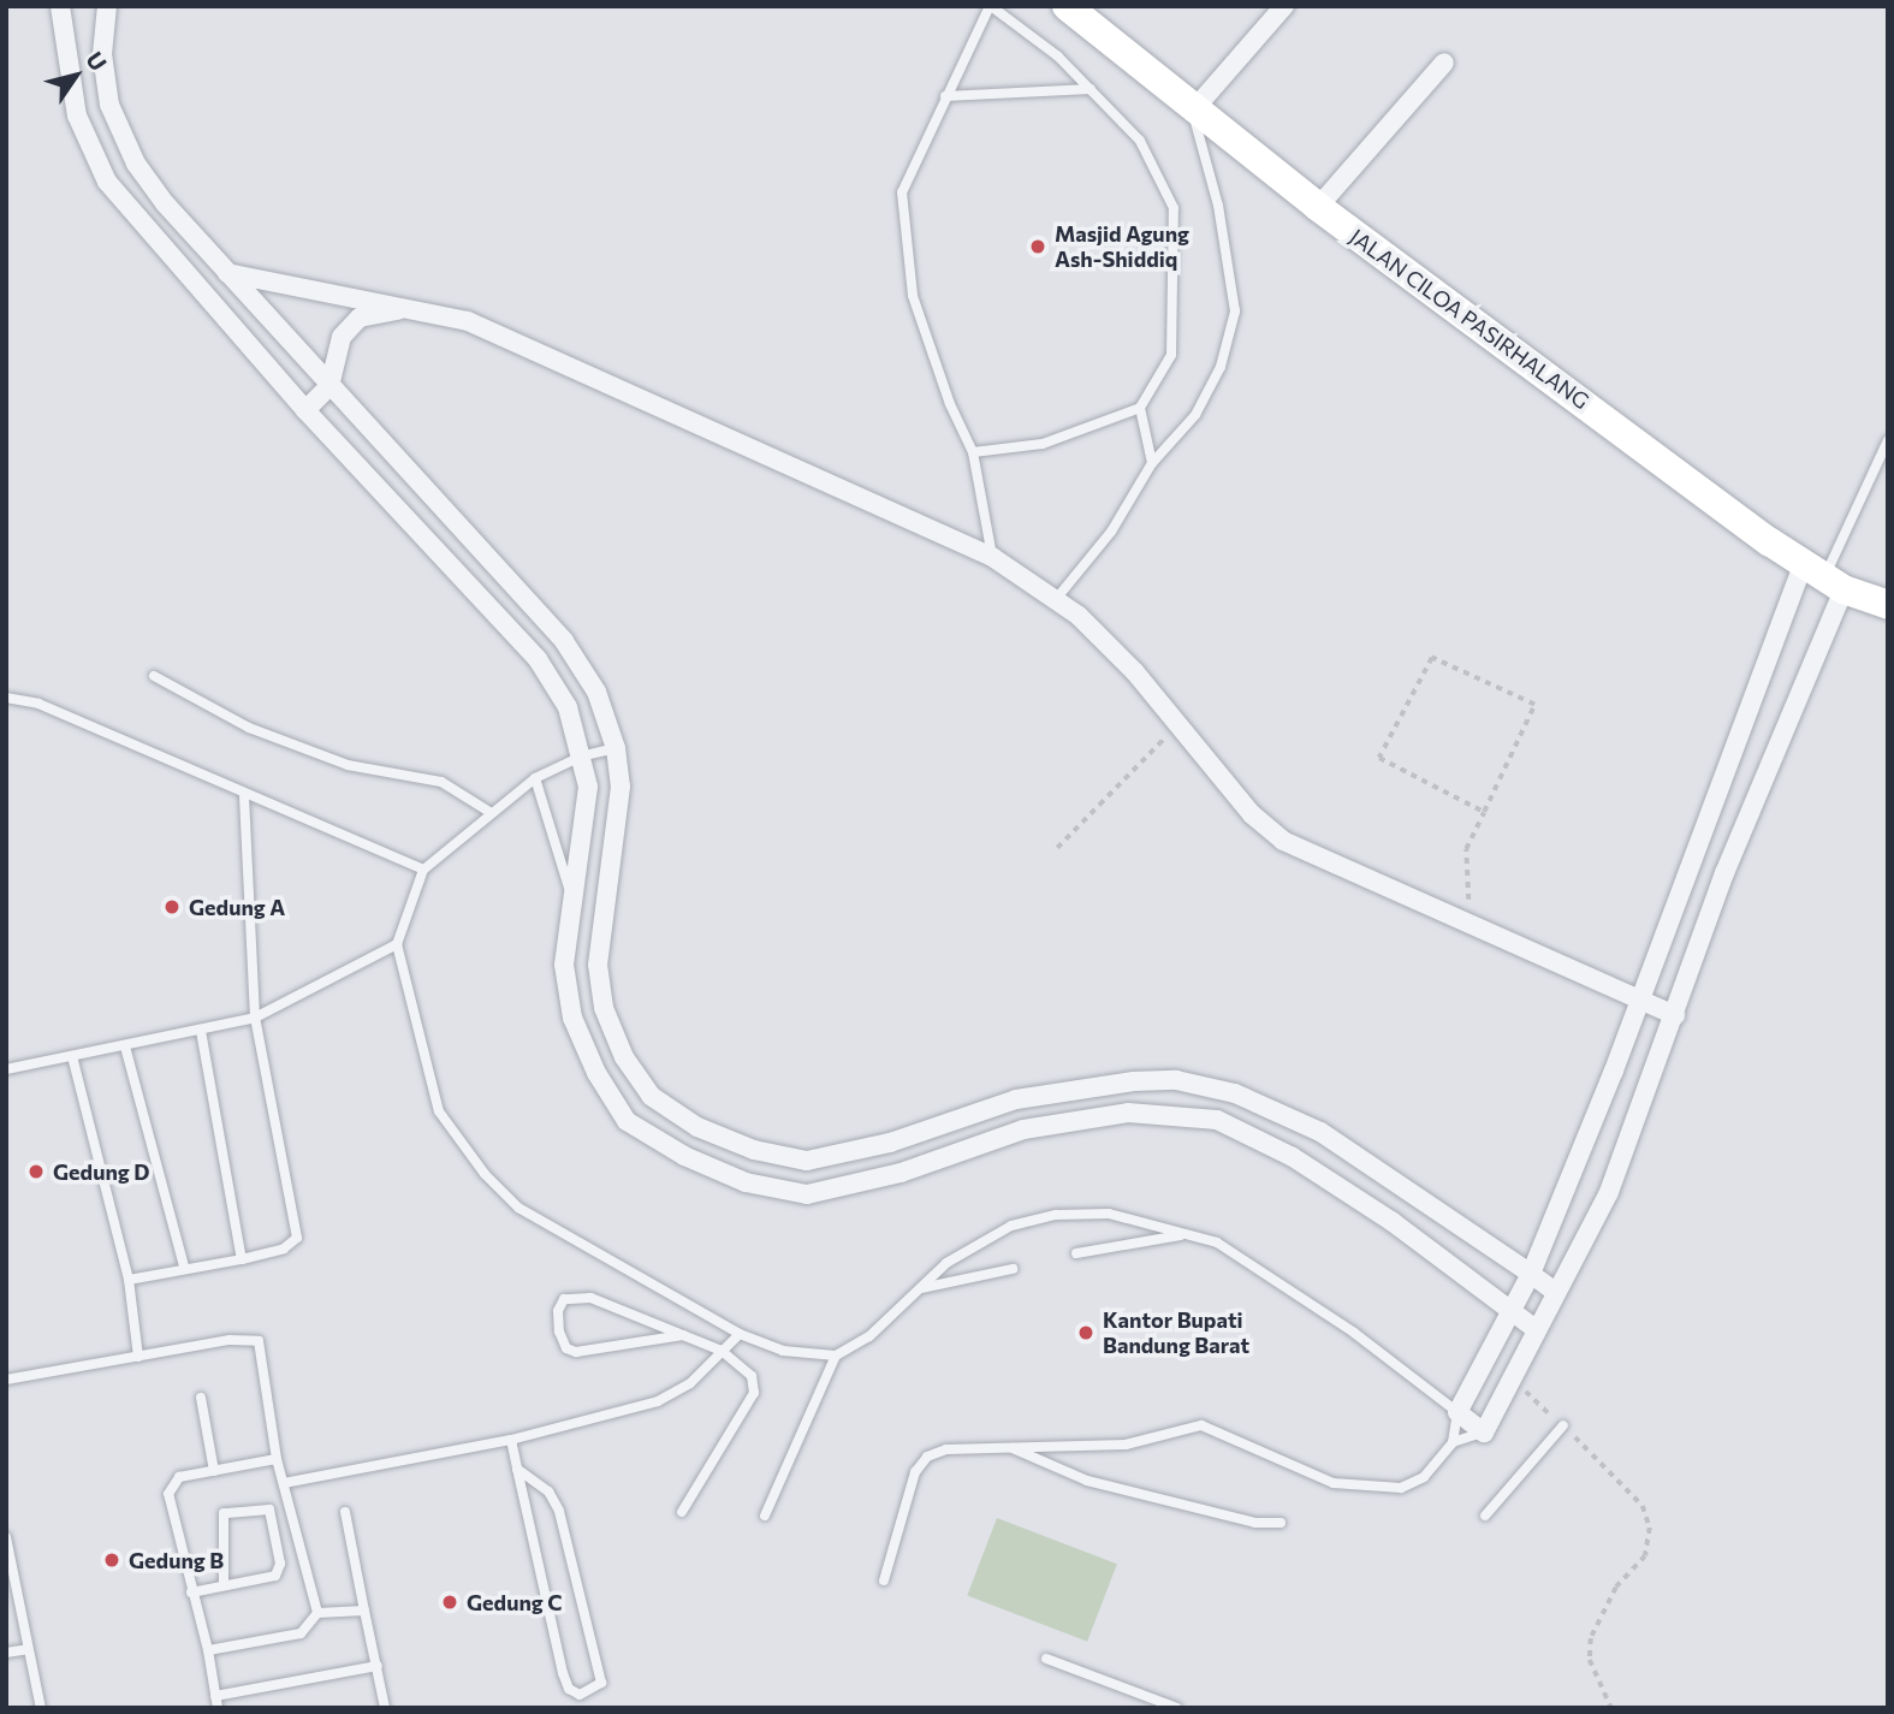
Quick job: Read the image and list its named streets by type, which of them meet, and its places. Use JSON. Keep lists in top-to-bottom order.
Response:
{
  "streets": {
    "main road": ["JALAN CILOA PASIRHALANG"]
  },
  "places": [
    "Masjid Agung Ash-Shiddiq",
    "Gedung A",
    "Gedung D",
    "Kantor Bupati Bandung Barat",
    "Gedung B",
    "Gedung C"
  ],
  "north": "top right"
}
